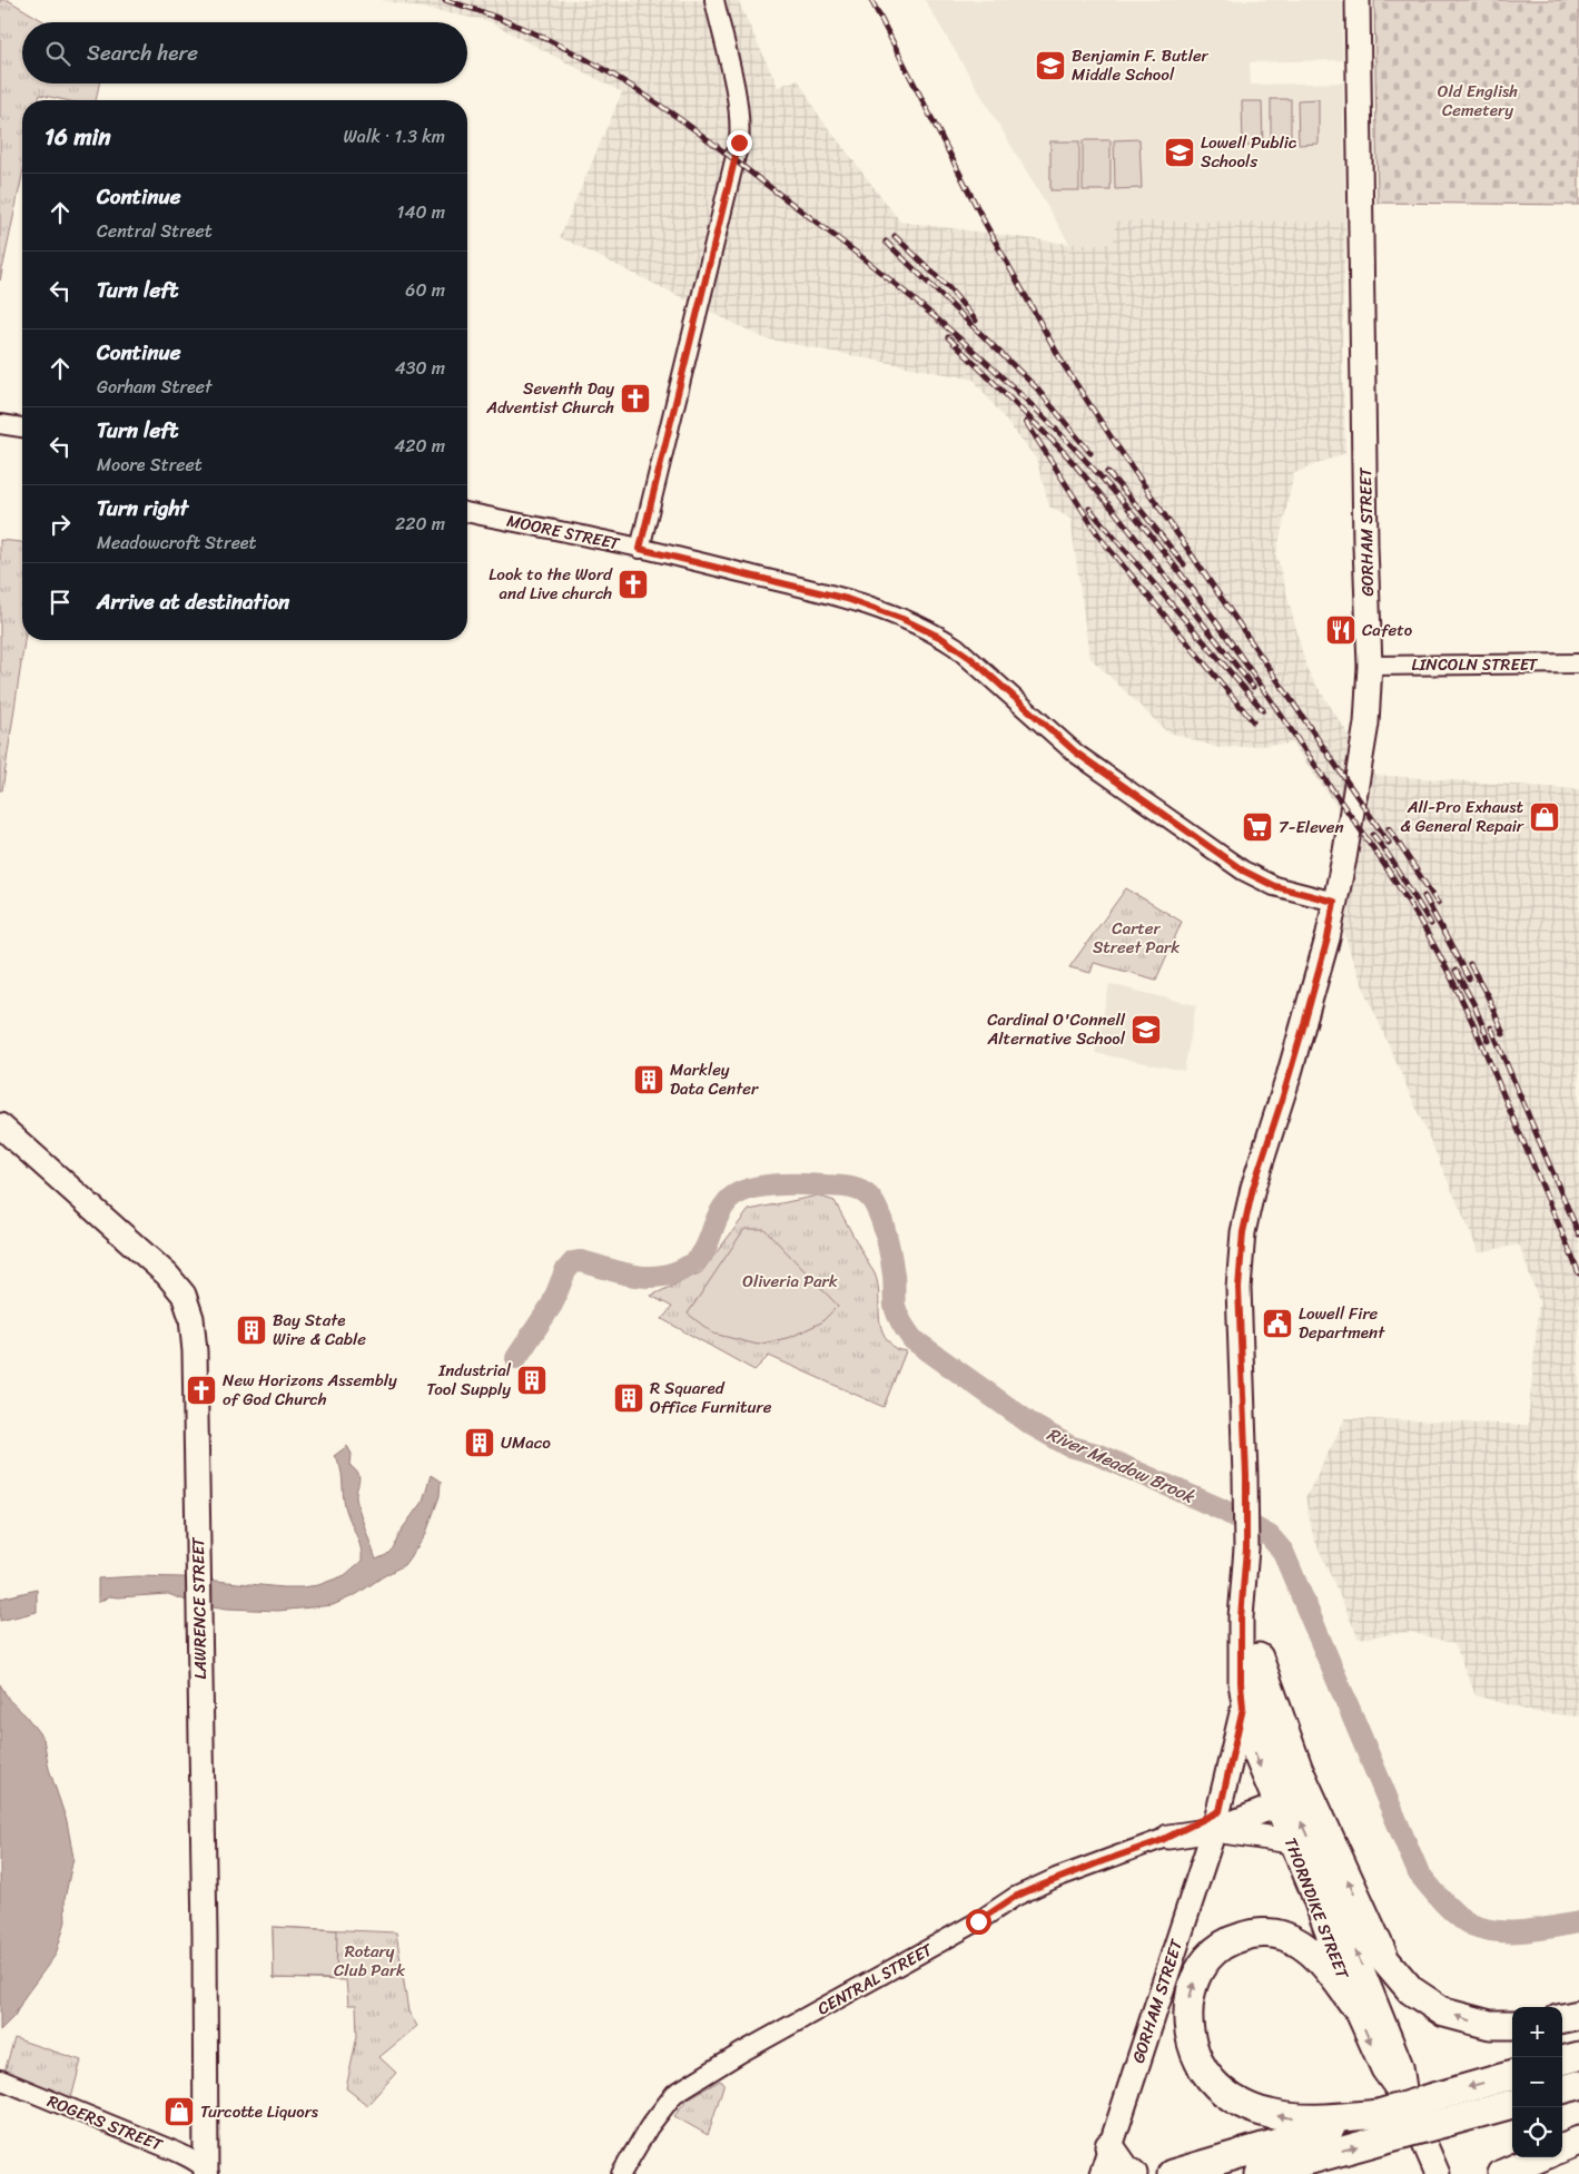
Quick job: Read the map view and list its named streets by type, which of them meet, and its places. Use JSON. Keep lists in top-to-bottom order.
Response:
{
  "streets": {
    "main road": [
      "GORHAM STREET",
      "LAWRENCE STREET",
      "THORNDIKE STREET",
      "CENTRAL STREET"
    ],
    "street": ["MOORE STREET", "LINCOLN STREET", "ROGERS STREET"]
  },
  "crossings": [
    ["MOORE STREET", "GORHAM STREET"],
    ["GORHAM STREET", "LINCOLN STREET"],
    ["GORHAM STREET", "THORNDIKE STREET"],
    ["GORHAM STREET", "CENTRAL STREET"],
    ["LAWRENCE STREET", "ROGERS STREET"]
  ],
  "water": ["River Meadow Brook"],
  "parks": [
    "Old English Cemetery",
    "Carter Street Park",
    "Oliveria Park",
    "Rotary Club Park"
  ],
  "places": {
    "school or university": ["Benjamin F. Butler Middle School", "Lowell Public Schools", "Cardinal O'Connell Alternative School"],
    "church": ["Seventh Day Adventist Church", "Look to the Word and Live church", "New Horizons Assembly of God Church"],
    "restaurant": ["Cafeto"],
    "shop": ["All-Pro Exhaust & General Repair", "Turcotte Liquors"],
    "supermarket": ["7-Eleven"],
    "building": [
      "Markley Data Center",
      "Bay State Wire & Cable",
      "Industrial Tool Supply",
      "R Squared Office Furniture",
      "UMaco"
    ],
    "public building": ["Lowell Fire Department"]
  },
  "page": {
    "search": "Search here",
    "heading": ["16 min", "Walk · 1.3 km"],
    "list": [
      ["Continue", "Central Street", "140 m"],
      ["Turn left", "60 m"],
      ["Continue", "Gorham Street", "430 m"],
      ["Turn left", "Moore Street", "420 m"],
      ["Turn right", "Meadowcroft Street", "220 m"],
      "Arrive at destination"
    ],
    "map_buttons": ["+", "−"]
  }
}
